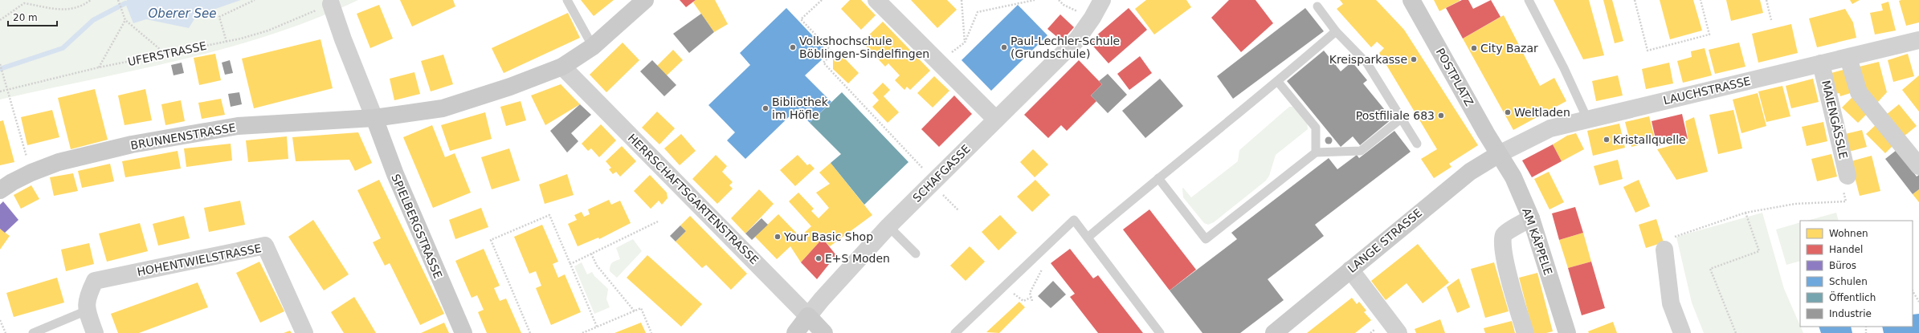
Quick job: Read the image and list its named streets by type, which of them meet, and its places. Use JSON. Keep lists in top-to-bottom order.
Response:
{
  "streets": {
    "street": [
      "POSTPLATZ",
      "LAUCHSTRASSE",
      "MAIENGÄSSLE",
      "BRUNNENSTRASSE",
      "SCHAFGASSE",
      "HERRSCHAFTSGARTENSTRASSE",
      "SPIELBERGSTRASSE",
      "LANGE STRASSE",
      "AM KÄPPELE",
      "HOHENTWIELSTRASSE"
    ],
    "path": ["UFERSTRASSE"]
  },
  "crossings": [
    ["POSTPLATZ", "LAUCHSTRASSE"],
    ["POSTPLATZ", "LANGE STRASSE"],
    ["POSTPLATZ", "AM KÄPPELE"],
    ["LAUCHSTRASSE", "MAIENGÄSSLE"],
    ["LAUCHSTRASSE", "LANGE STRASSE"],
    ["LAUCHSTRASSE", "AM KÄPPELE"],
    ["BRUNNENSTRASSE", "HERRSCHAFTSGARTENSTRASSE"],
    ["BRUNNENSTRASSE", "SPIELBERGSTRASSE"],
    ["SCHAFGASSE", "HERRSCHAFTSGARTENSTRASSE"],
    ["LANGE STRASSE", "AM KÄPPELE"]
  ],
  "water": ["Oberer See"],
  "places": [
    "Volkshochschule Böblingen-Sindelfingen",
    "Paul-Lechler-Schule (Grundschule)",
    "City Bazar",
    "Kreisparkasse",
    "Bibliothek im Höfle",
    "Weltladen",
    "Postfiliale 683",
    "Kristallquelle",
    "Your Basic Shop",
    "E+S Moden"
  ],
  "legend": [
    "Wohnen",
    "Handel",
    "Büros",
    "Schulen",
    "Öffentlich",
    "Industrie"
  ],
  "scale_bar": "20 m"
}
